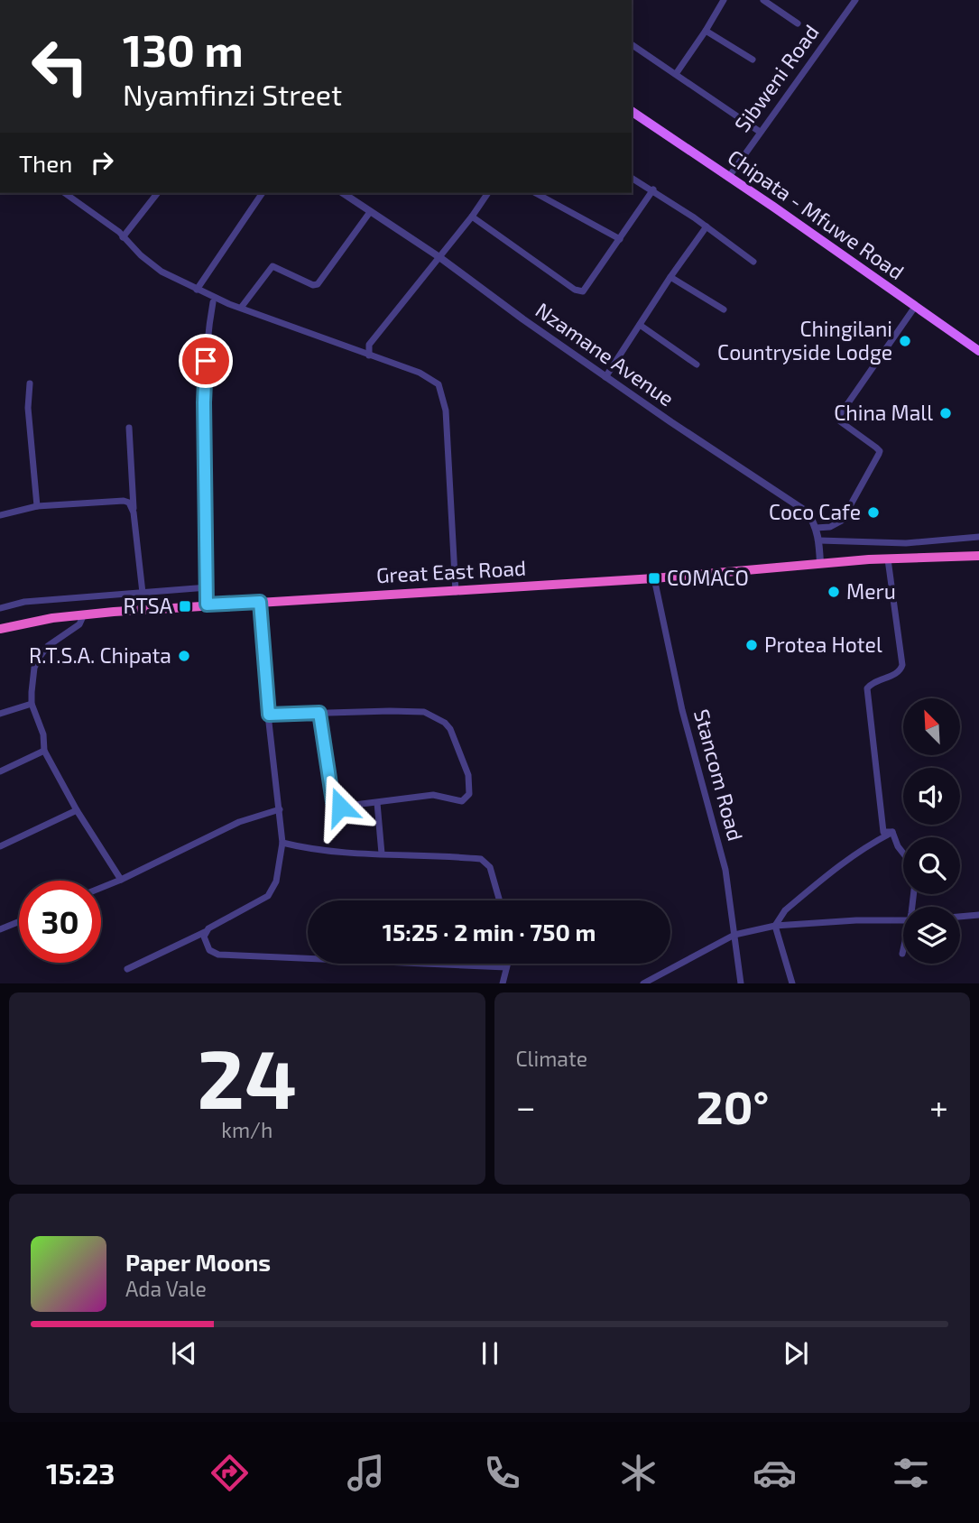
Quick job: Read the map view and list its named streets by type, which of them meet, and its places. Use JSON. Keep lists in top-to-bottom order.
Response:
{
  "streets": {
    "highway": ["Great East Road"],
    "main road": ["Chipata - Mfuwe Road"],
    "street": ["Sibweni Road", "Nzamane Avenue", "Stancom Road"]
  },
  "crossings": [
    ["Sibweni Road", "Chipata - Mfuwe Road"],
    ["Nzamane Avenue", "Great East Road"],
    ["Great East Road", "Stancom Road"]
  ],
  "places": {
    "other": [
      "Chingilani Countryside Lodge",
      "China Mall",
      "Coco Cafe",
      "Meru",
      "Protea Hotel",
      "R.T.S.A. Chipata"
    ],
    "transit": ["COMACO", "RTSA"]
  },
  "north": "top left",
  "page": {
    "turn": ["130 m", "Nyamfinzi Street"],
    "then": "Then",
    "limit": "30",
    "trip": "15:25 · 2 min · 750 m",
    "tile": [
      ["24", "km/h"],
      "Climate"
    ],
    "heat": ["−", "20°", "+"],
    "song": ["Paper Moons", "Ada Vale"],
    "tabs": "15:23"
  }
}
